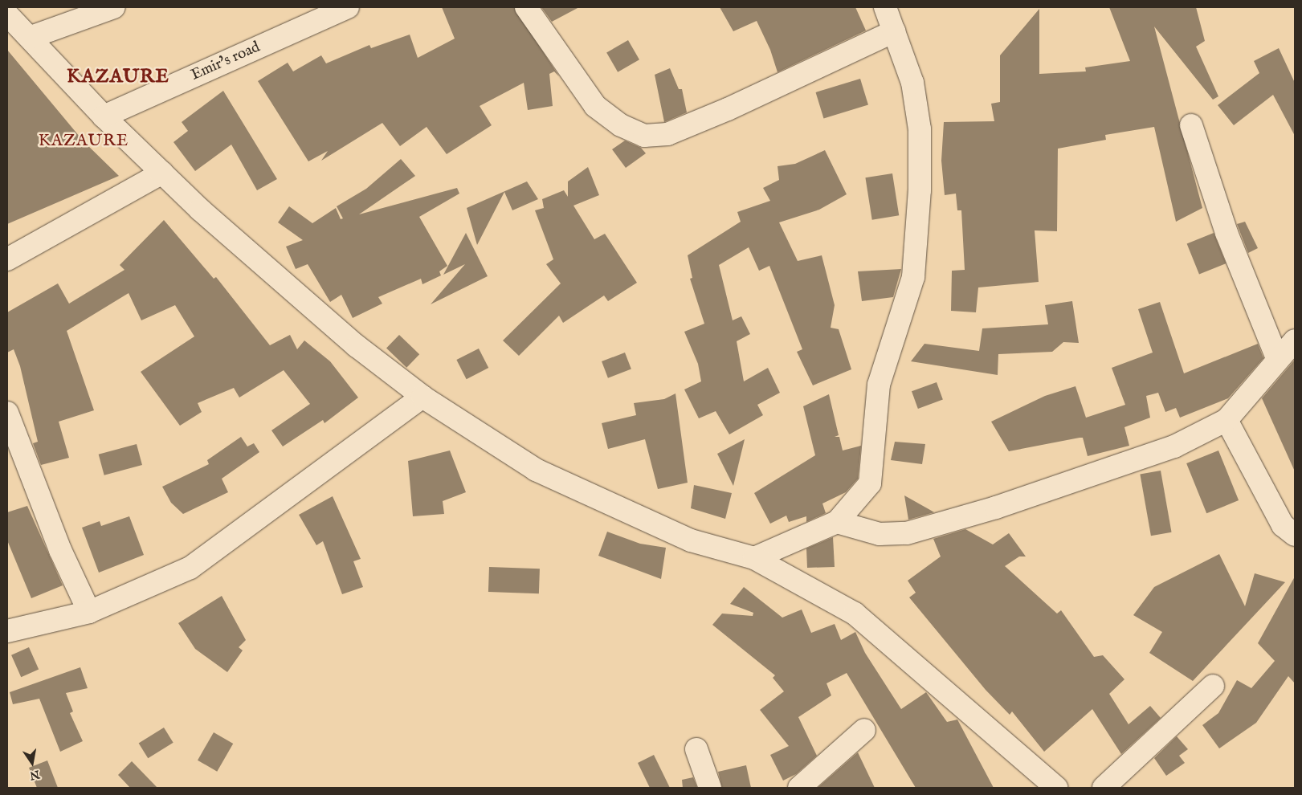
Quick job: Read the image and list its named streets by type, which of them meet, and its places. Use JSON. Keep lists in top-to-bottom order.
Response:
{
  "streets": {
    "street": ["Emir's road"]
  },
  "districts": ["KAZAURE", "KAZAURE"],
  "north": "bottom"
}
